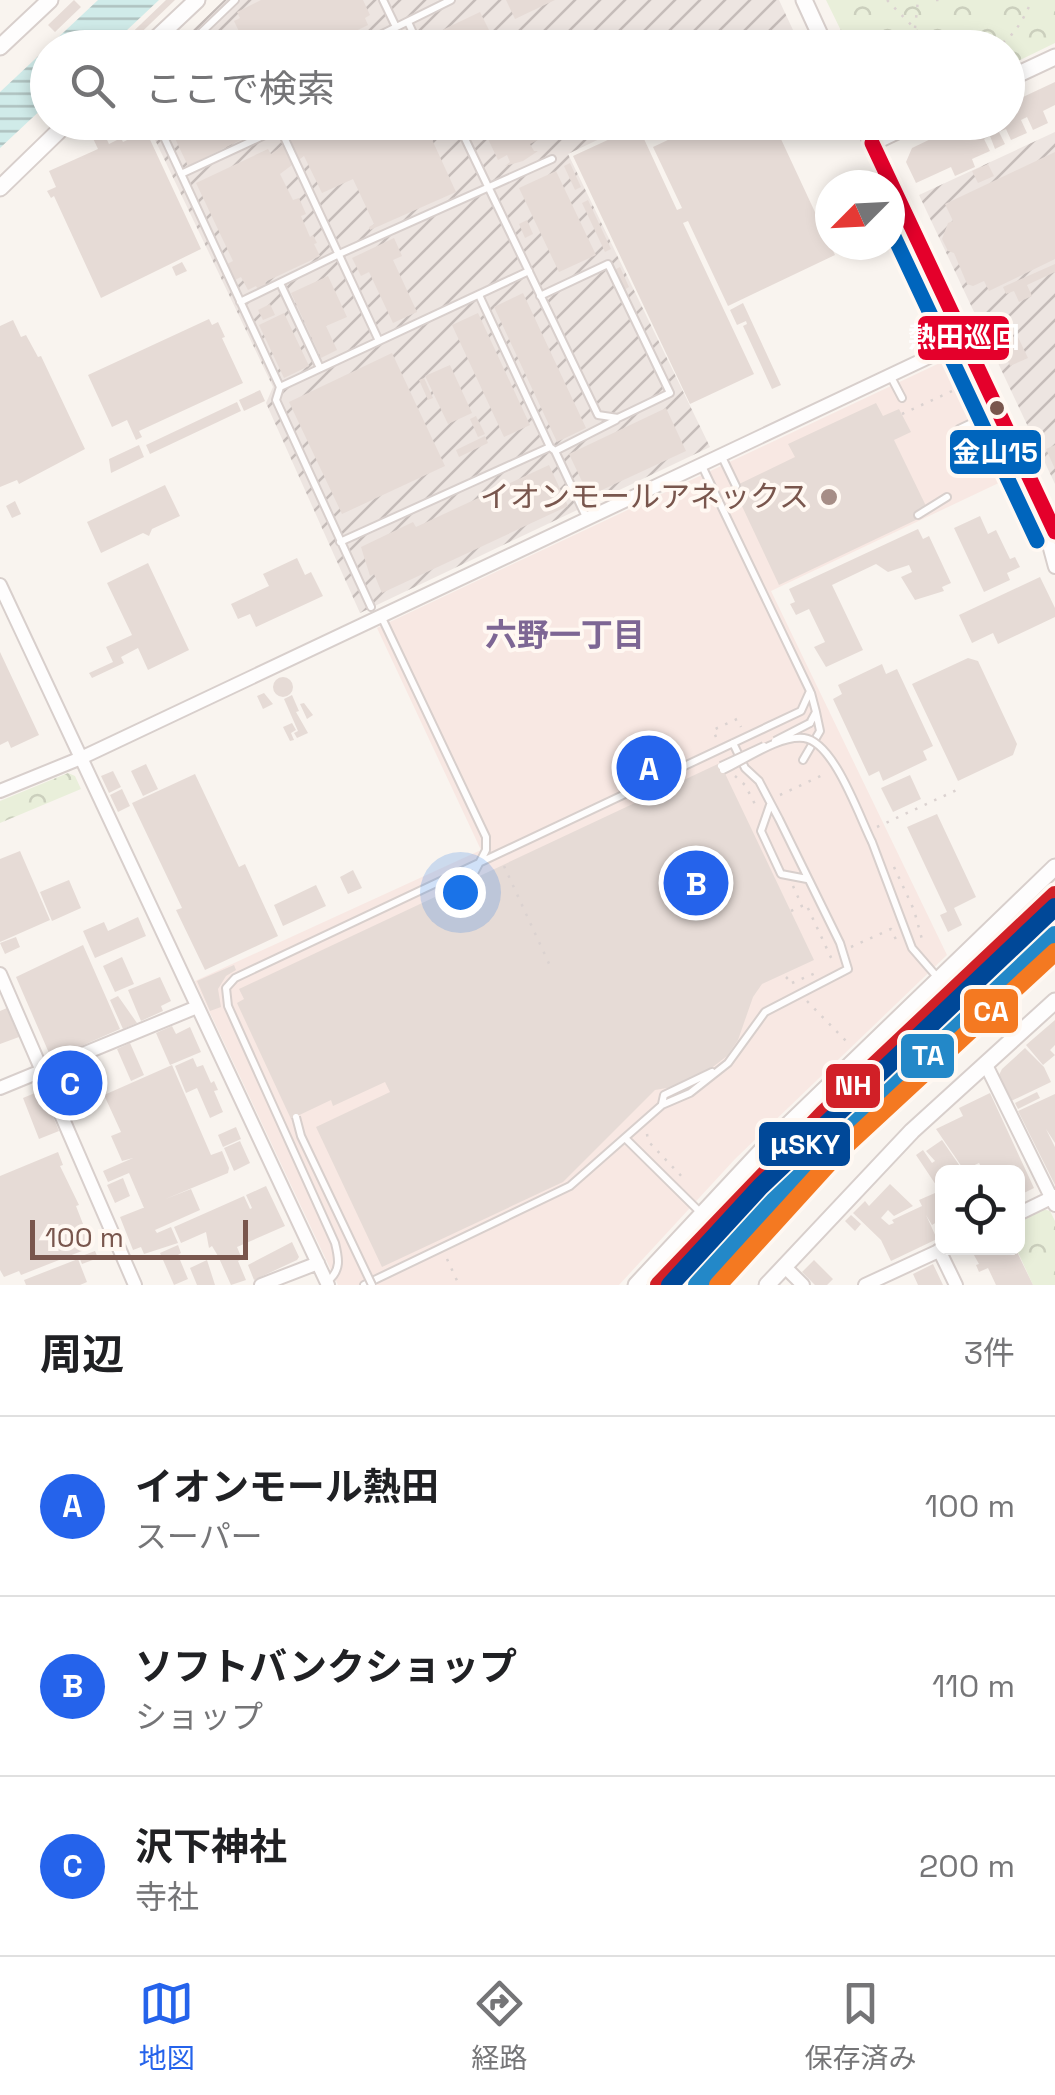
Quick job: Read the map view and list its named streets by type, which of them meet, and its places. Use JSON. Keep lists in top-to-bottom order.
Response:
{
  "districts": ["六野一丁目"],
  "places": ["イオンモールアネックス"],
  "lines": [
    "transit line 熱田巡回",
    "transit line 金山15",
    "transit line NH",
    "transit line μSKY",
    "transit line TA",
    "transit line CA"
  ],
  "scale_bar": "100 m",
  "north": "bottom left",
  "page": {
    "search": "ここで検索",
    "pins": ["A", "B", "C"],
    "scale": "100 m",
    "heading": ["周辺", "3件"],
    "list": [
      {
        "mark": "A",
        "name": "イオンモール熱田",
        "note": "スーパー",
        "value": "100 m"
      },
      {
        "mark": "B",
        "name": "ソフトバンクショップ",
        "note": "ショップ",
        "value": "110 m"
      },
      {
        "mark": "C",
        "name": "沢下神社",
        "note": "寺社",
        "value": "200 m"
      }
    ],
    "nav": ["地図", "経路", "保存済み"]
  }
}
